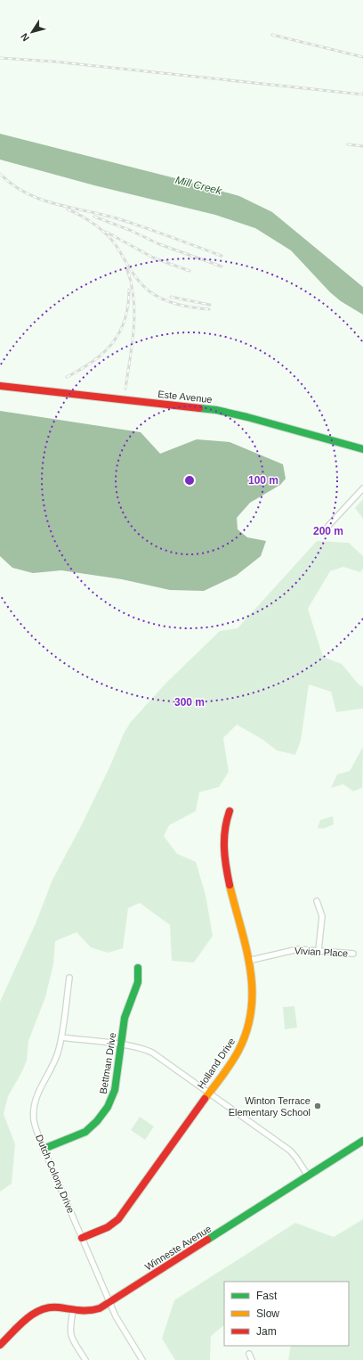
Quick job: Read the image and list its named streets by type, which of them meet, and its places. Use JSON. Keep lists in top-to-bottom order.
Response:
{
  "streets": {
    "street": [
      "Este Avenue",
      "Vivian Place",
      "Bettman Drive",
      "Holland Drive",
      "Dutch Colony Drive",
      "Winneste Avenue"
    ]
  },
  "crossings": [
    ["Vivian Place", "Holland Drive"],
    ["Bettman Drive", "Dutch Colony Drive"],
    ["Holland Drive", "Dutch Colony Drive"],
    ["Dutch Colony Drive", "Winneste Avenue"]
  ],
  "water": ["Mill Creek"],
  "places": ["Winton Terrace Elementary School"],
  "legend": ["Fast", "Slow", "Jam"],
  "north": "bottom left",
  "rings": ["100 m", "200 m", "300 m"]
}
